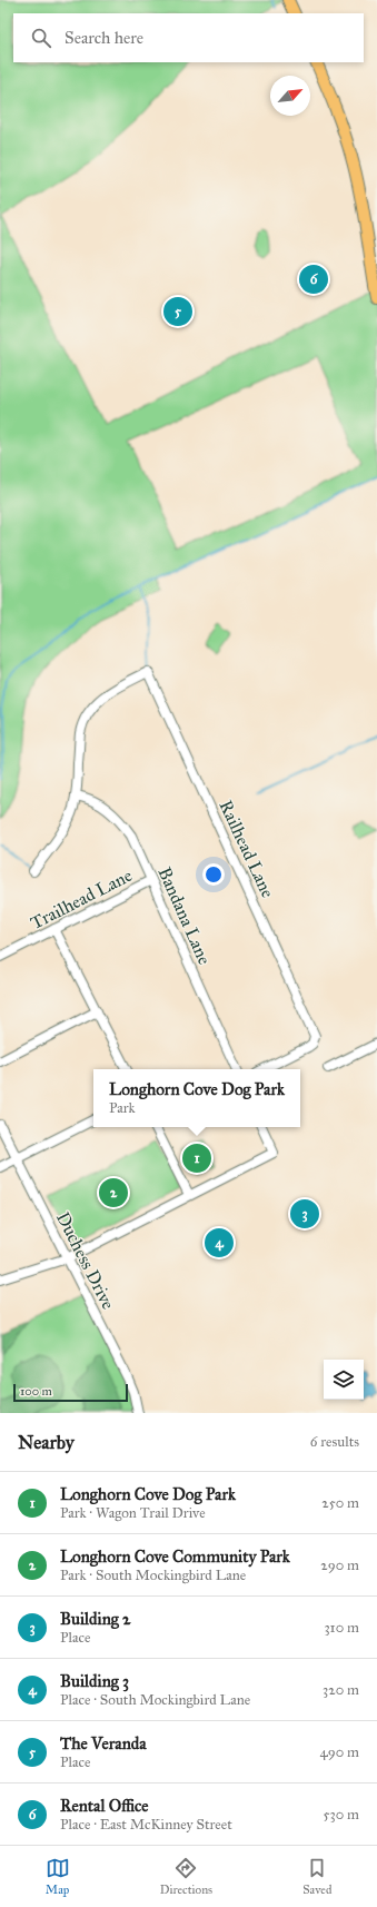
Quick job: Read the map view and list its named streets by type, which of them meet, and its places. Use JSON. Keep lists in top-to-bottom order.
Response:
{
  "streets": {
    "street": [
      "Railhead Lane",
      "Trailhead Lane",
      "Bandana Lane",
      "Duchess Drive"
    ]
  },
  "crossings": [
    ["Railhead Lane", "Bandana Lane"],
    ["Trailhead Lane", "Bandana Lane"]
  ],
  "scale_bar": "100 m",
  "north": "top right",
  "page": {
    "search": "Search here",
    "pins": [
      "6",
      "5",
      "1",
      "2",
      "3",
      "4"
    ],
    "popup": ["Longhorn Cove Dog Park", "Park"],
    "scale": "100 m",
    "heading": ["Nearby", "6 results"],
    "list": [
      {
        "mark": "1",
        "name": "Longhorn Cove Dog Park",
        "note": "Park · Wagon Trail Drive",
        "value": "250 m"
      },
      {
        "mark": "2",
        "name": "Longhorn Cove Community Park",
        "note": "Park · South Mockingbird Lane",
        "value": "290 m"
      },
      {
        "mark": "3",
        "name": "Building 2",
        "note": "Place",
        "value": "310 m"
      },
      {
        "mark": "4",
        "name": "Building 3",
        "note": "Place · South Mockingbird Lane",
        "value": "320 m"
      },
      {
        "mark": "5",
        "name": "The Veranda",
        "note": "Place",
        "value": "490 m"
      },
      {
        "mark": "6",
        "name": "Rental Office",
        "note": "Place · East McKinney Street",
        "value": "530 m"
      }
    ],
    "nav": ["Map", "Directions", "Saved"]
  }
}
